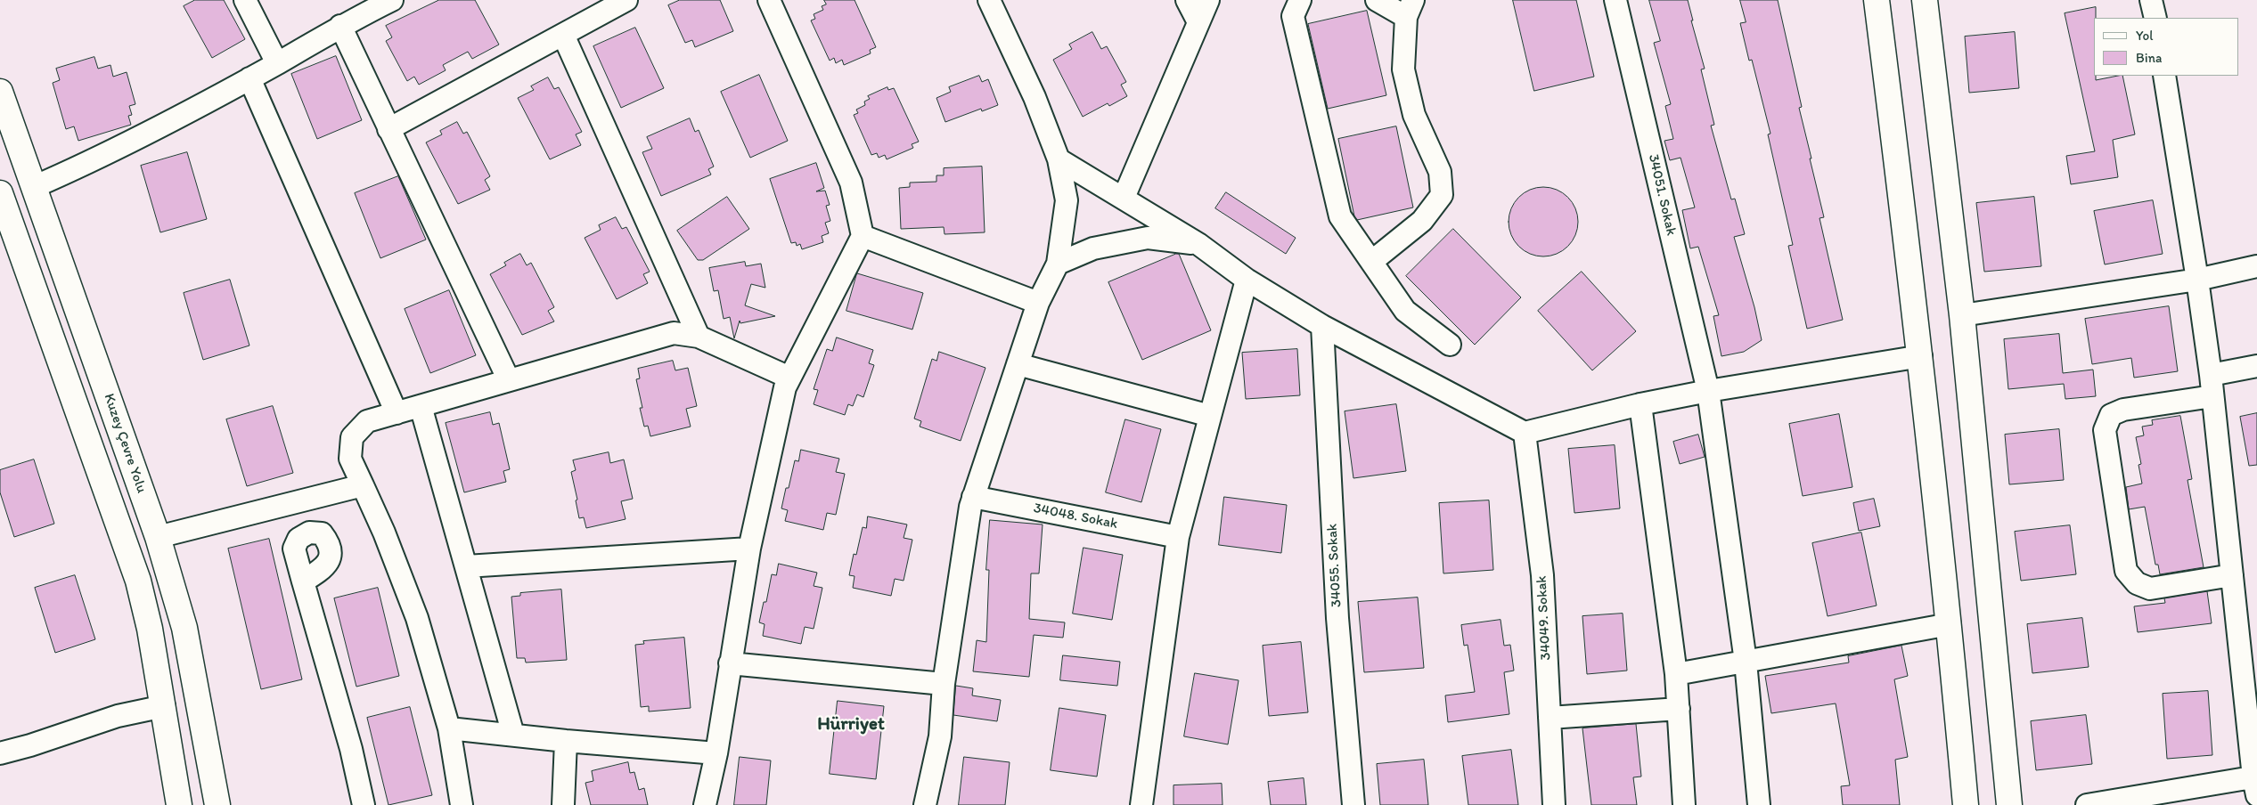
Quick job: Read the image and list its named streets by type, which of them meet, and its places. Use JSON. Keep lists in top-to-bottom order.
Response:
{
  "streets": {
    "main road": ["Kuzey Çevre Yolu"],
    "street": [
      "34051. Sokak",
      "34048. Sokak",
      "34055. Sokak",
      "34049. Sokak"
    ]
  },
  "districts": ["Hürriyet"],
  "legend": ["Yol", "Bina"]
}
